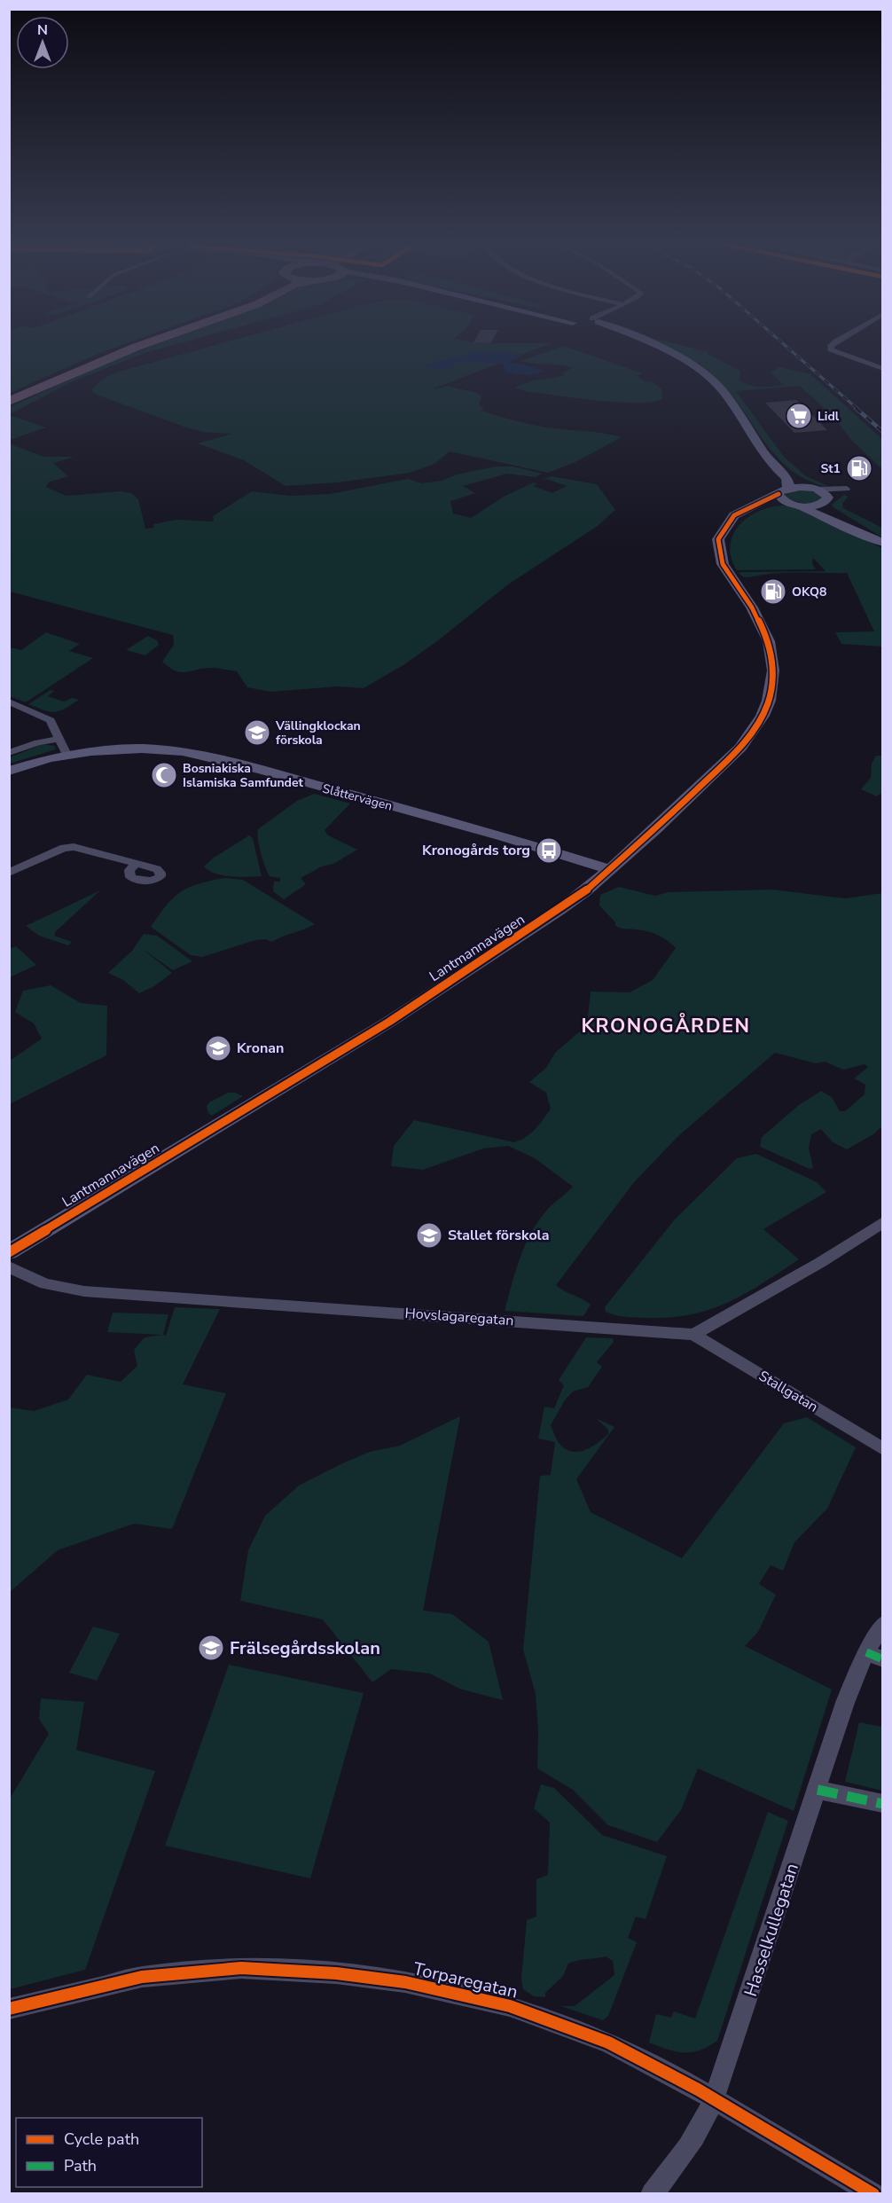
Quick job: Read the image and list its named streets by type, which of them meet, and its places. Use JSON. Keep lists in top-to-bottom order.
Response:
{
  "streets": {
    "main road": ["Slåttervägen", "Lantmannavägen"],
    "street": [
      "Hovslagaregatan",
      "Stallgatan",
      "Hasselkullegatan",
      "Torparegatan"
    ]
  },
  "crossings": [
    ["Slåttervägen", "Lantmannavägen"],
    ["Hovslagaregatan", "Stallgatan"],
    ["Hasselkullegatan", "Torparegatan"]
  ],
  "districts": ["KRONOGÅRDEN"],
  "places": {
    "supermarket": ["Lidl"],
    "fuel station": ["St1", "OKQ8"],
    "school or university": [
      "Vällingklockan förskola",
      "Kronan",
      "Stallet förskola",
      "Frälsegårdsskolan"
    ],
    "mosque": ["Bosniakiska Islamiska Samfundet"],
    "bus stop": ["Kronogårds torg"]
  },
  "legend": ["Cycle path", "Path"],
  "north": "top"
}
